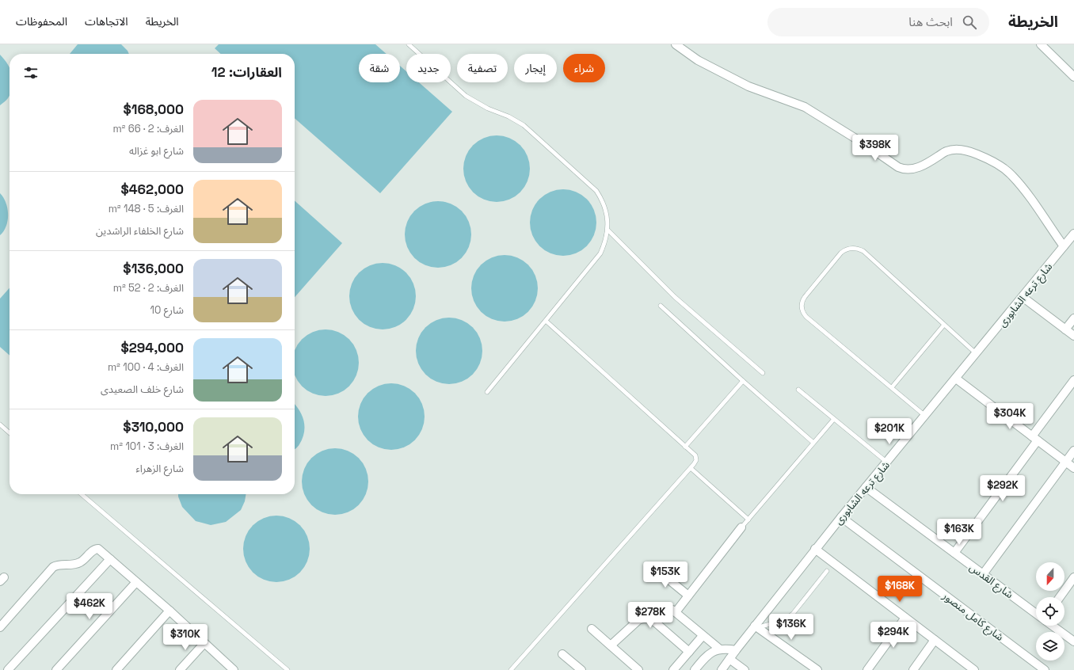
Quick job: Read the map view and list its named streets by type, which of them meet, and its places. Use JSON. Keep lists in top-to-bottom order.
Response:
{
  "streets": {
    "street": ["شارع ترعه الشابورى", "شارع القدس", "شارع كامل منصور"]
  },
  "crossings": [
    ["شارع ترعه الشابورى", "شارع القدس"],
    ["شارع ترعه الشابورى", "شارع كامل منصور"]
  ],
  "north": "bottom",
  "page": {
    "header": "الخريطة",
    "search": "ابحث هنا",
    "nav": ["الخريطة", "الاتجاهات", "المحفوظات"],
    "chip": [
      "شراء",
      "إيجار",
      "تصفية",
      "جديد",
      "شقة"
    ],
    "heading": "العقارات: 12",
    "list": [
      {
        "name": "$168,000",
        "note": "الغرف: 2 · 66 m² · شارع ابو غزاله"
      },
      {
        "name": "$462,000",
        "note": "الغرف: 5 · 148 m² · شارع الخلفاء الراشدين"
      },
      {
        "name": "$136,000",
        "note": "الغرف: 2 · 52 m² · شارع 10"
      },
      {
        "name": "$294,000",
        "note": "الغرف: 4 · 100 m² · شارع خلف الصعيدى"
      },
      {
        "name": "$310,000",
        "note": "الغرف: 3 · 101 m² · شارع الزهراء"
      }
    ],
    "price": [
      "$398K",
      "$304K",
      "$201K",
      "$292K",
      "$163K",
      "$153K",
      "$168K",
      "$462K",
      "$278K",
      "$136K",
      "$294K",
      "$310K"
    ]
  }
}
